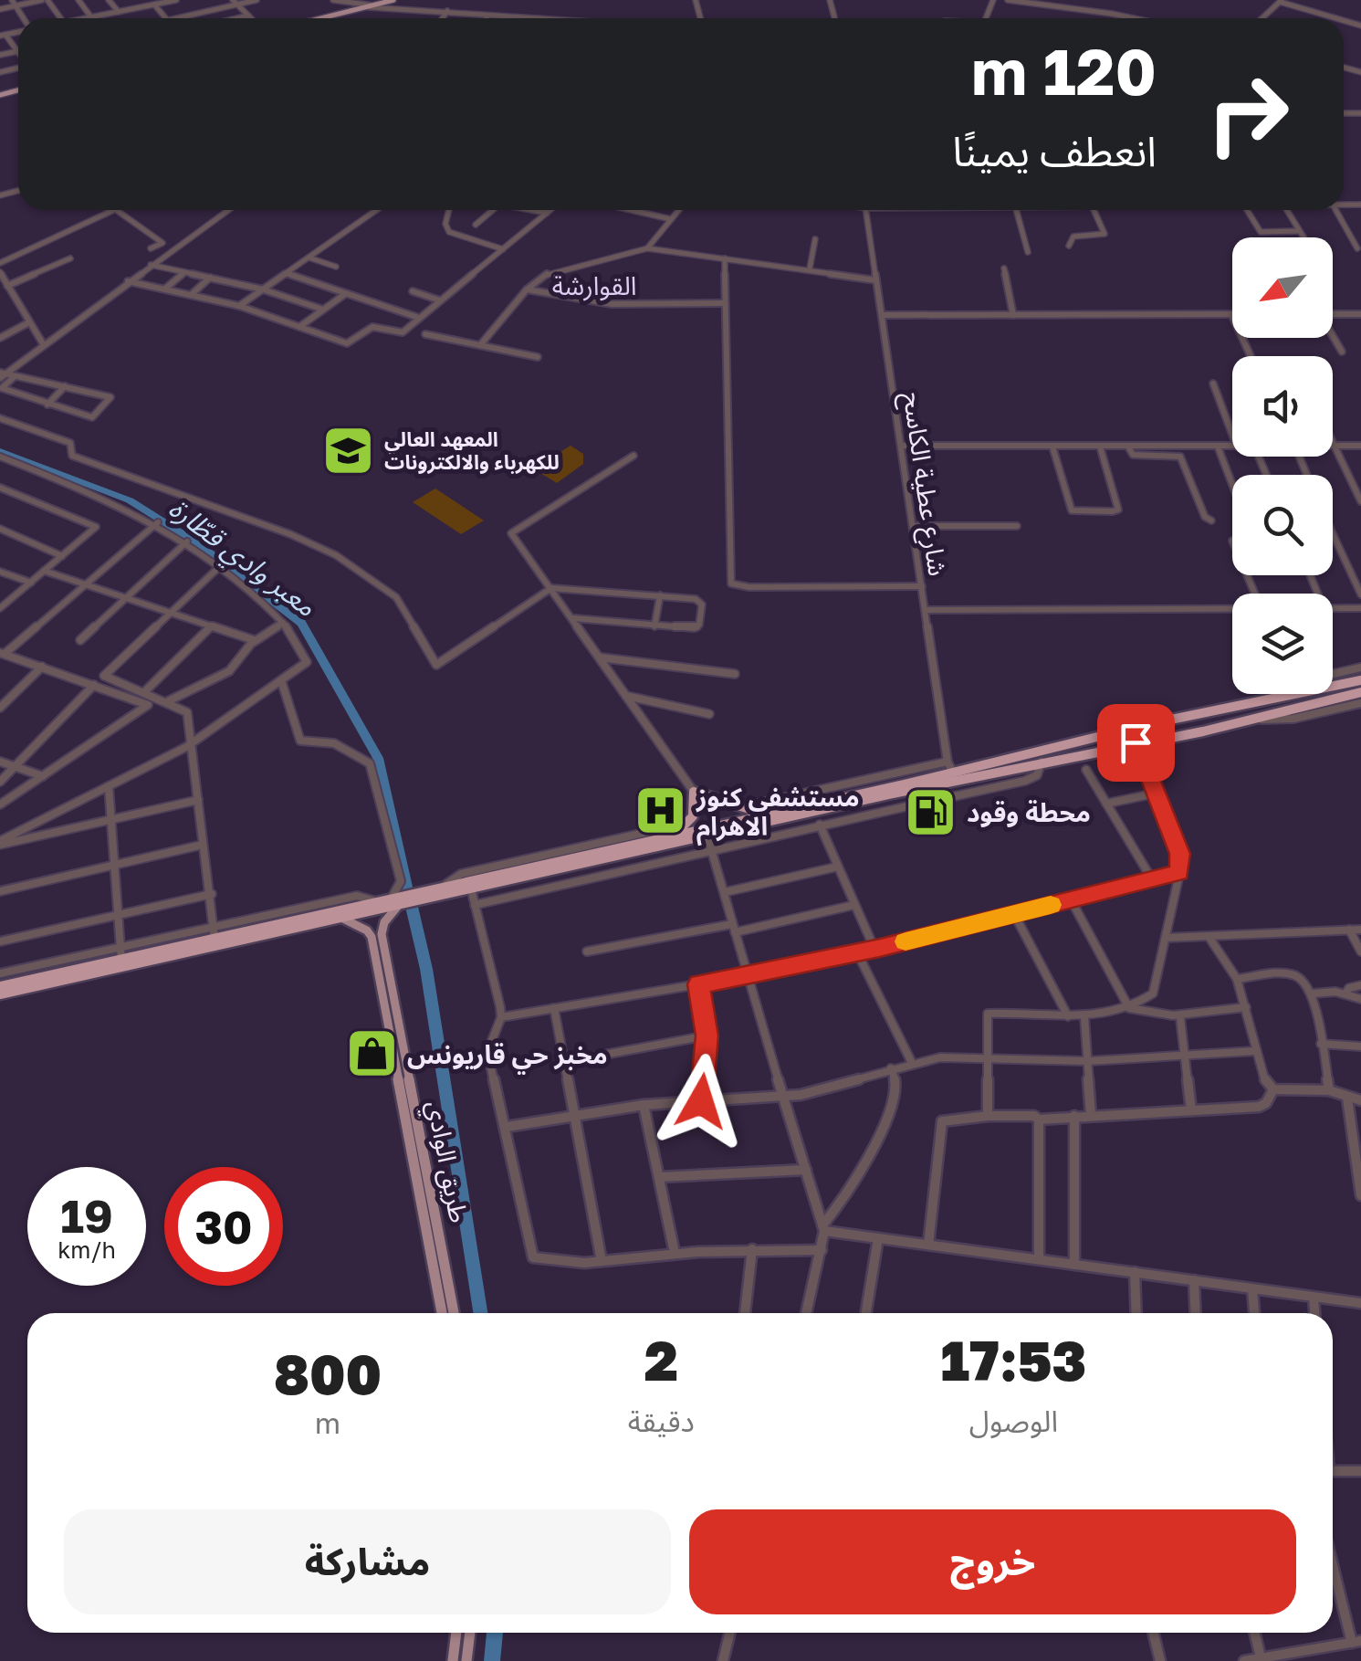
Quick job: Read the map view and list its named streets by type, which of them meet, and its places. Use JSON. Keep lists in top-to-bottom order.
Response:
{
  "streets": {
    "main road": ["طريق الوادي"],
    "street": ["شارع عطية الكاسح"]
  },
  "districts": ["القوارشة"],
  "water": ["معبر وادي قطّارة"],
  "places": {
    "school or university": ["المعهد العالي للكهرباء والالكترونات"],
    "hospital": ["مستشفى كنوز الاهرام"],
    "fuel station": ["محطة وقود"],
    "shop": ["مخبز حي قاريونس"]
  },
  "north": "bottom left",
  "page": {
    "turn": ["120 m", "انعطف يمينًا"],
    "speed": "19 km/h",
    "limit": "30",
    "eta": [
      "17:53",
      "الوصول",
      "2",
      "دقيقة",
      "800",
      "m"
    ],
    "buttons": ["خروج", "مشاركة"]
  }
}
